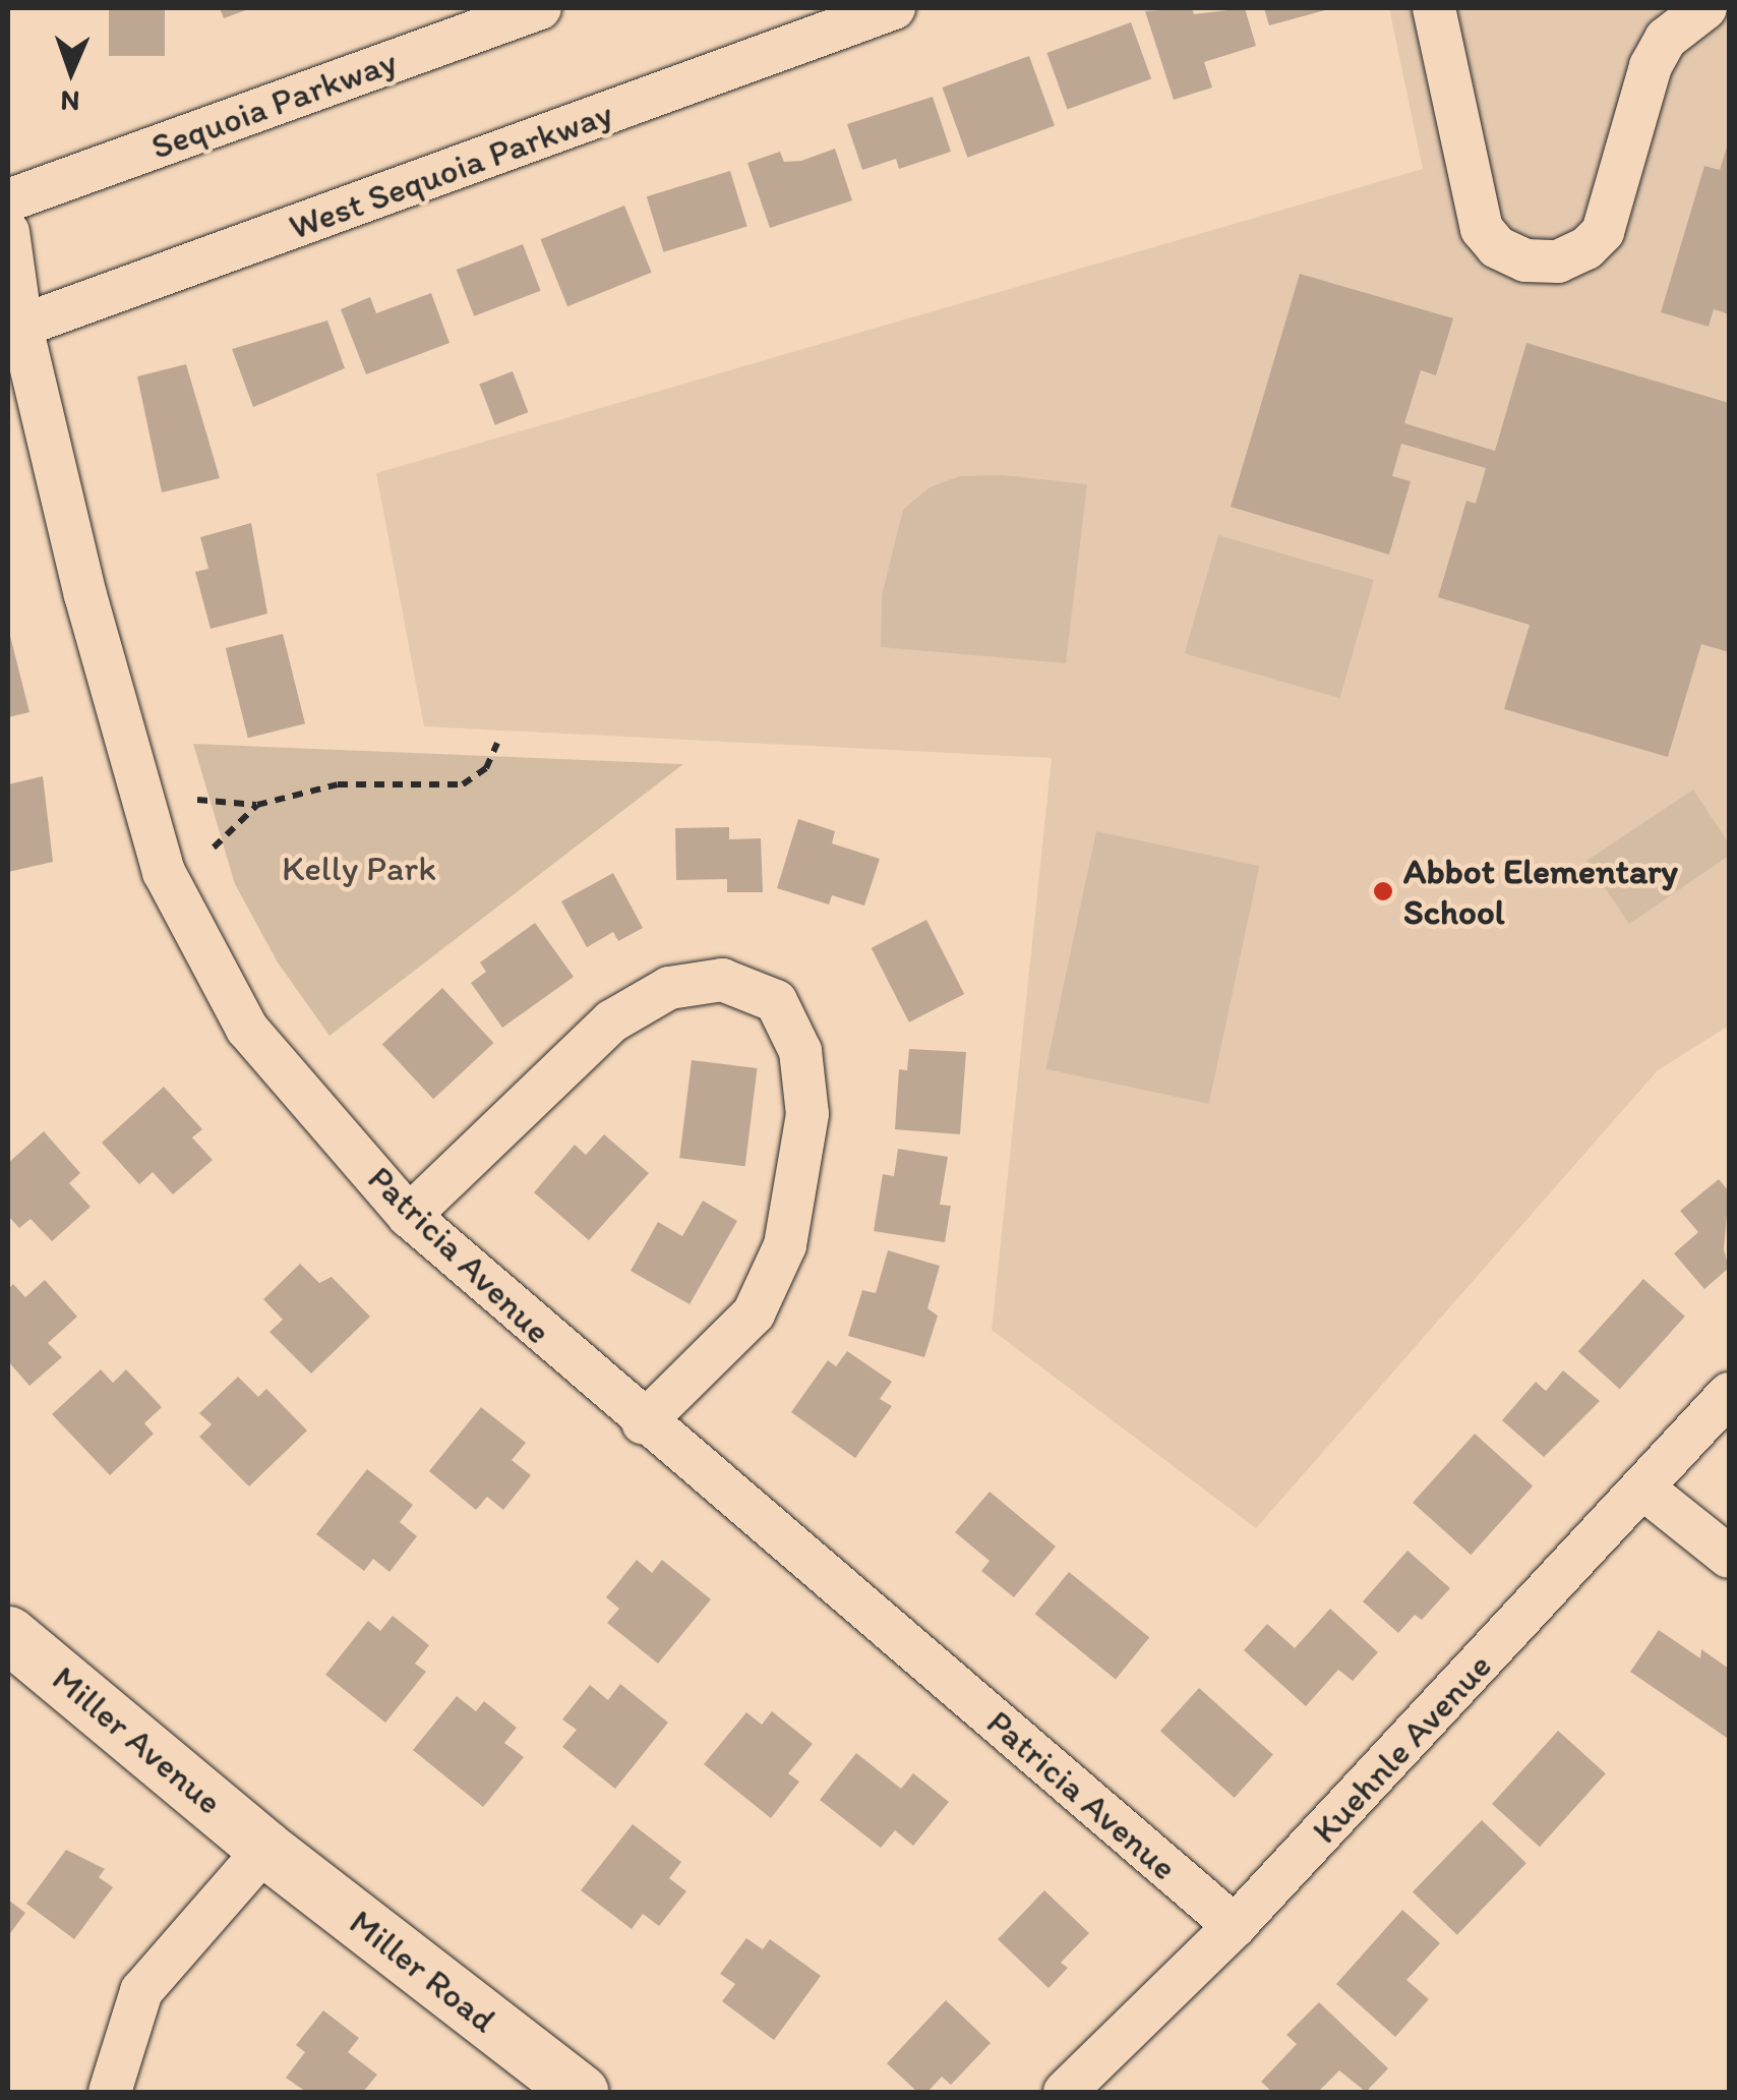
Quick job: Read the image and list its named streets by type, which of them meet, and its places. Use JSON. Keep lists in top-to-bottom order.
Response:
{
  "streets": {
    "main road": ["Miller Avenue", "Miller Road"],
    "street": [
      "Sequoia Parkway",
      "West Sequoia Parkway",
      "Patricia Avenue",
      "Kuehnle Avenue"
    ]
  },
  "crossings": [
    ["West Sequoia Parkway", "Patricia Avenue"],
    ["Patricia Avenue", "Kuehnle Avenue"],
    ["Miller Avenue", "Miller Road"]
  ],
  "parks": ["Kelly Park"],
  "places": ["Abbot Elementary School"],
  "north": "bottom"
}
